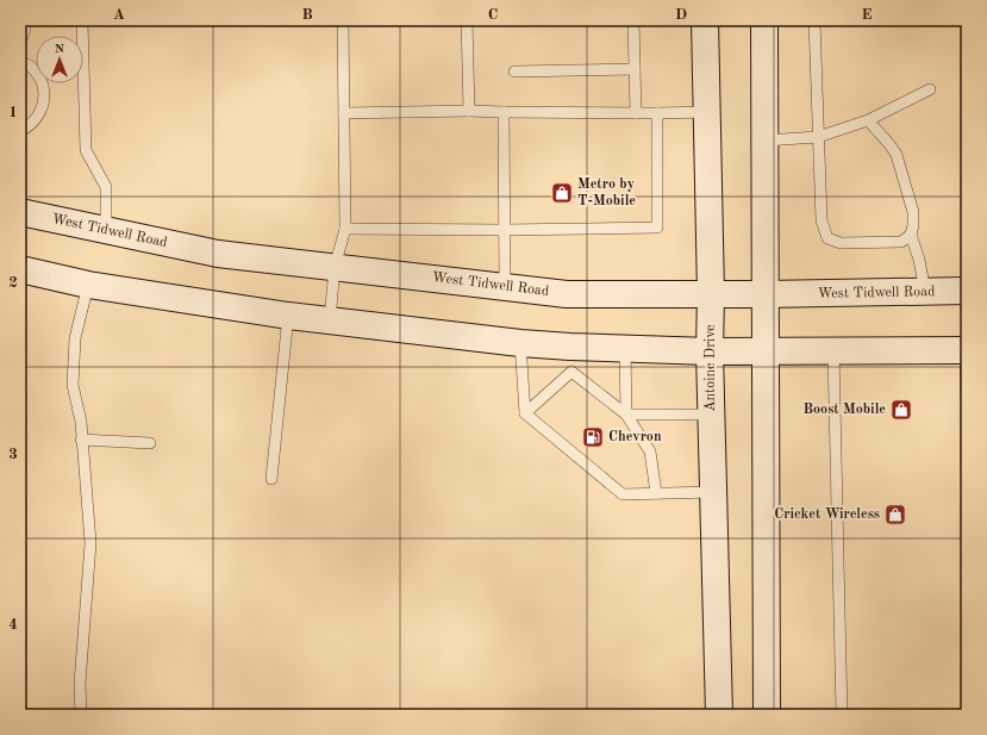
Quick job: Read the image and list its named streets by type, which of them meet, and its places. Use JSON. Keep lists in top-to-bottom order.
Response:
{
  "streets": {
    "main road": ["West Tidwell Road", "Antoine Drive"]
  },
  "crossings": [
    ["West Tidwell Road", "Antoine Drive"]
  ],
  "places": {
    "shop": ["Metro by T-Mobile", "Boost Mobile", "Cricket Wireless"],
    "fuel station": ["Chevron"]
  },
  "north": "top",
  "grid": {
    "columns": [
      "A",
      "B",
      "C",
      "D",
      "E"
    ],
    "rows": [
      "1",
      "2",
      "3",
      "4"
    ]
  }
}
